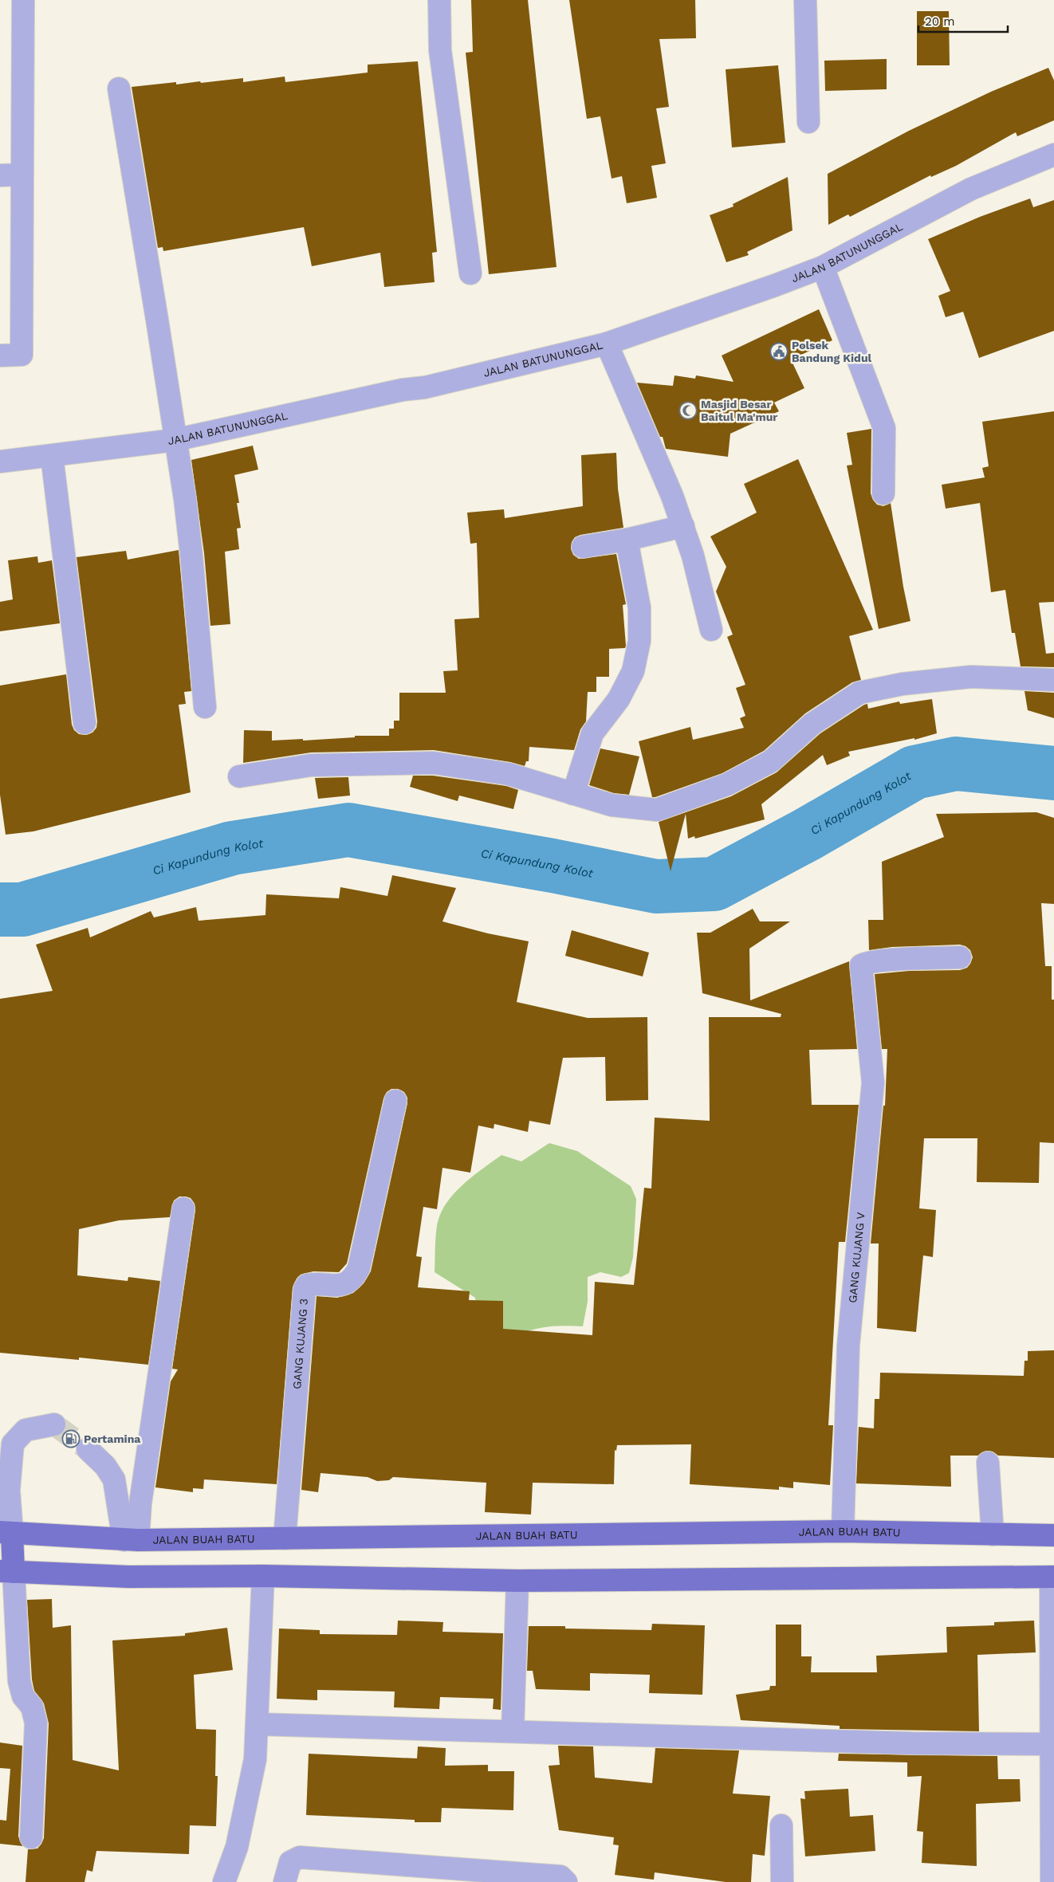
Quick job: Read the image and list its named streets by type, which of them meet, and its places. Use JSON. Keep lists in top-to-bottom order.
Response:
{
  "streets": {
    "main road": ["JALAN BUAH BATU"],
    "street": ["JALAN BATUNUNGGAL", "GANG KUJANG V", "GANG KUJANG 3"]
  },
  "crossings": [
    ["GANG KUJANG V", "JALAN BUAH BATU"],
    ["GANG KUJANG 3", "JALAN BUAH BATU"]
  ],
  "water": ["Ci Kapundung Kolot"],
  "places": {
    "public building": ["Polsek Bandung Kidul"],
    "mosque": ["Masjid Besar Baitul Ma'mur"],
    "fuel station": ["Pertamina"]
  },
  "scale_bar": "20 m"
}
